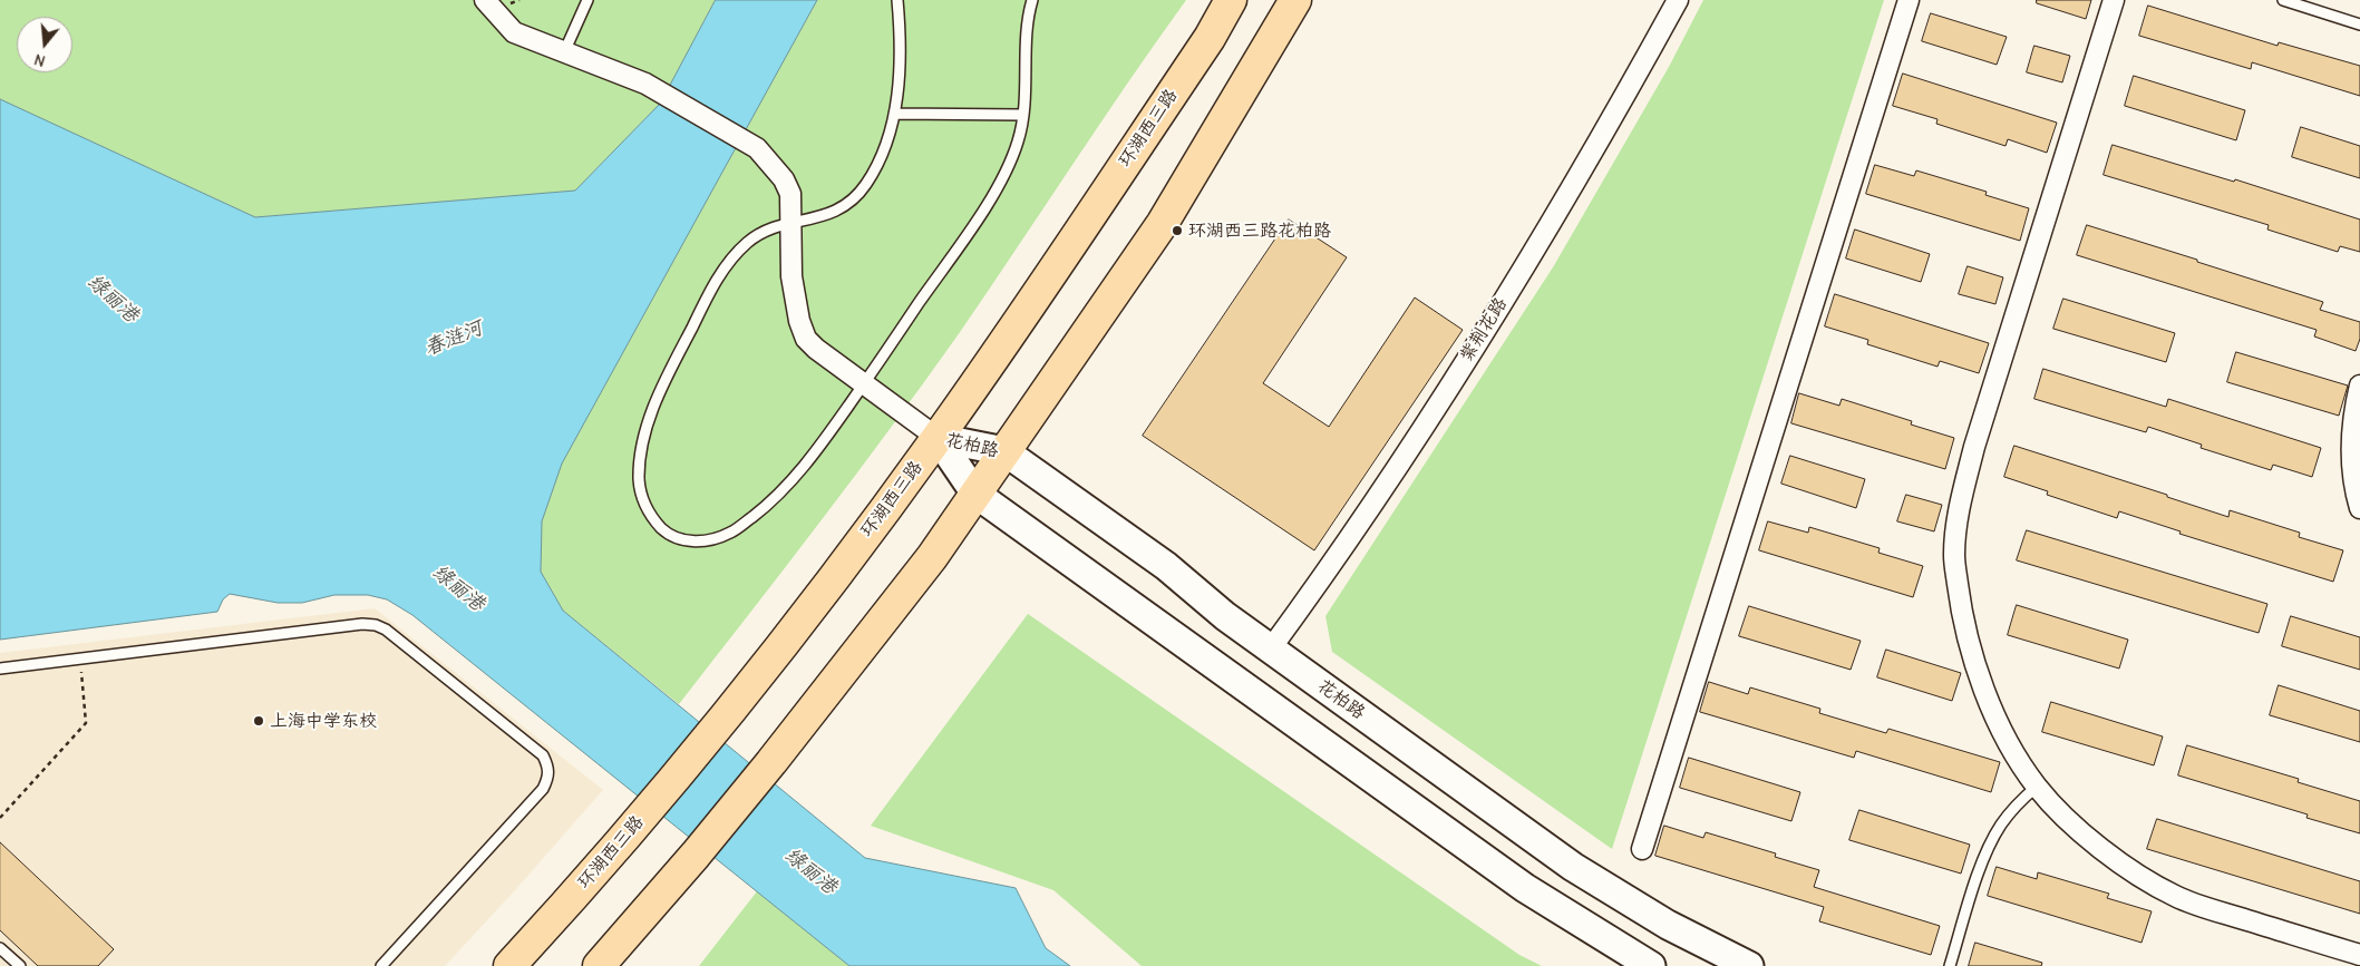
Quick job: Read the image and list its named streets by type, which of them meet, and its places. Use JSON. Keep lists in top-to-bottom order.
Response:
{
  "streets": {
    "main road": ["环湖西三路", "花柏路"],
    "street": ["紫荆花路"]
  },
  "crossings": [
    ["环湖西三路", "花柏路"],
    ["紫荆花路", "花柏路"]
  ],
  "water": ["绿丽港", "春涟河"],
  "places": ["环湖西三路花柏路", "上海中学东校"],
  "north": "bottom"
}
